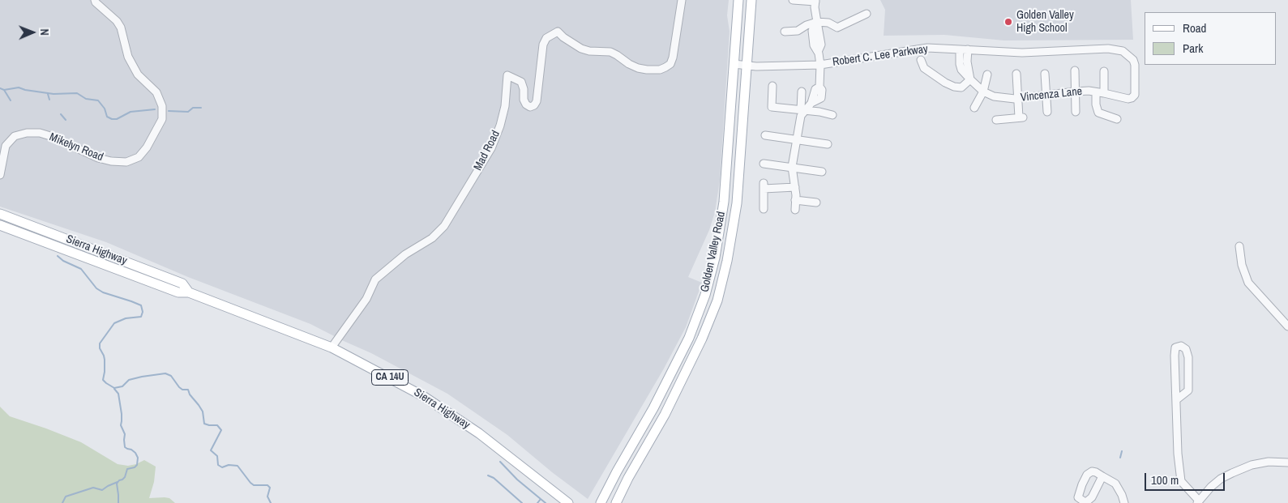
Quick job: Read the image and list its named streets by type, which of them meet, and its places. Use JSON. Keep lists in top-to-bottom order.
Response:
{
  "streets": {
    "main road": ["Sierra Highway", "Golden Valley Road", "CA 14U"],
    "street": [
      "Robert C. Lee Parkway",
      "Vincenza Lane",
      "Mikelyn Road",
      "Mad Road"
    ]
  },
  "crossings": [
    ["Robert C. Lee Parkway", "Vincenza Lane"],
    ["Robert C. Lee Parkway", "Golden Valley Road"],
    ["Mad Road", "Sierra Highway"]
  ],
  "places": ["Golden Valley High School"],
  "legend": ["Road", "Park"],
  "scale_bar": "100 m",
  "north": "right"
}
